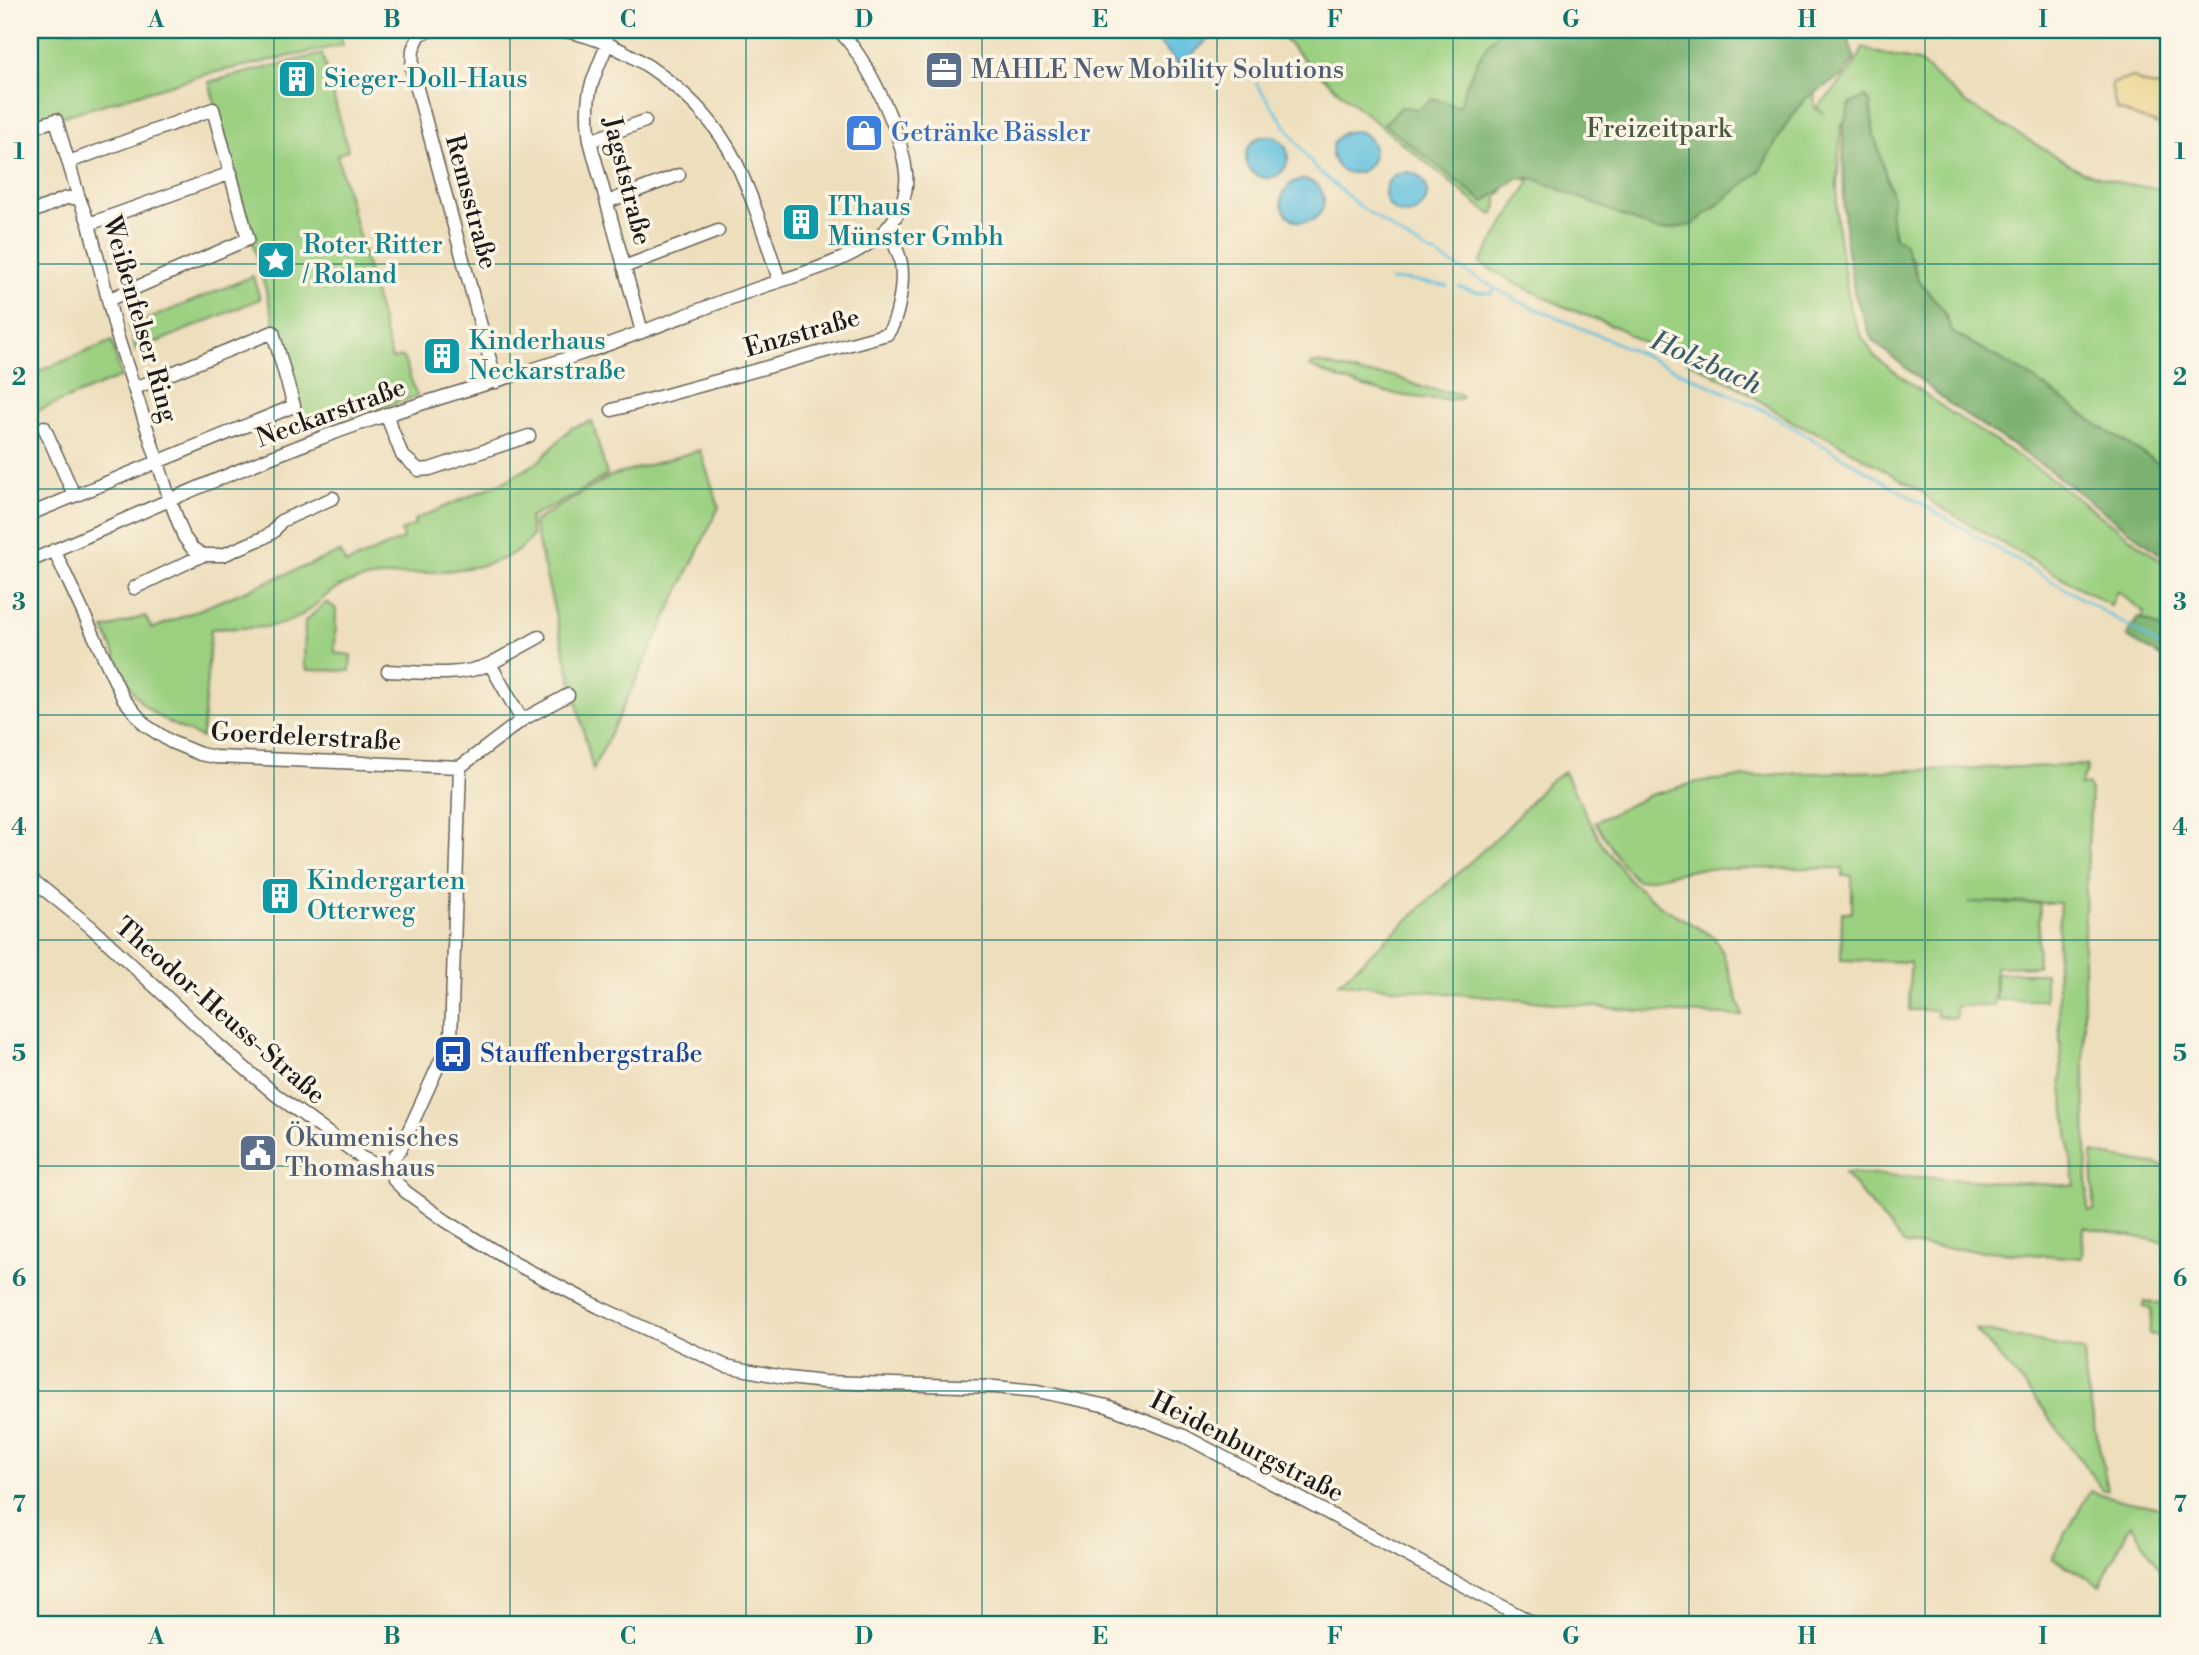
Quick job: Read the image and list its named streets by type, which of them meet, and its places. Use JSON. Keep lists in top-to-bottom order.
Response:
{
  "streets": {
    "street": [
      "Jagststraße",
      "Remsstraße",
      "Weißenfelser Ring",
      "Enzstraße",
      "Neckarstraße",
      "Goerdelerstraße",
      "Theodor-Heuss-Straße",
      "Heidenburgstraße"
    ]
  },
  "crossings": [
    ["Jagststraße", "Neckarstraße"],
    ["Remsstraße", "Neckarstraße"],
    ["Weißenfelser Ring", "Neckarstraße"],
    ["Enzstraße", "Neckarstraße"],
    ["Neckarstraße", "Goerdelerstraße"],
    ["Theodor-Heuss-Straße", "Heidenburgstraße"]
  ],
  "water": ["Holzbach"],
  "parks": ["Freizeitpark"],
  "places": {
    "office": ["MAHLE New Mobility Solutions"],
    "building": [
      "Sieger-Doll-Haus",
      "IThaus Münster Gmbh",
      "Kinderhaus Neckarstraße",
      "Kindergarten Otterweg"
    ],
    "shop": ["Getränke Bässler"],
    "place": ["Roter Ritter / Roland"],
    "bus stop": ["Stauffenbergstraße"],
    "public building": ["Ökumenisches Thomashaus"]
  },
  "grid": {
    "columns": [
      "A",
      "B",
      "C",
      "D",
      "E",
      "F",
      "G",
      "H",
      "I"
    ],
    "rows": [
      "1",
      "2",
      "3",
      "4",
      "5",
      "6",
      "7"
    ]
  }
}
